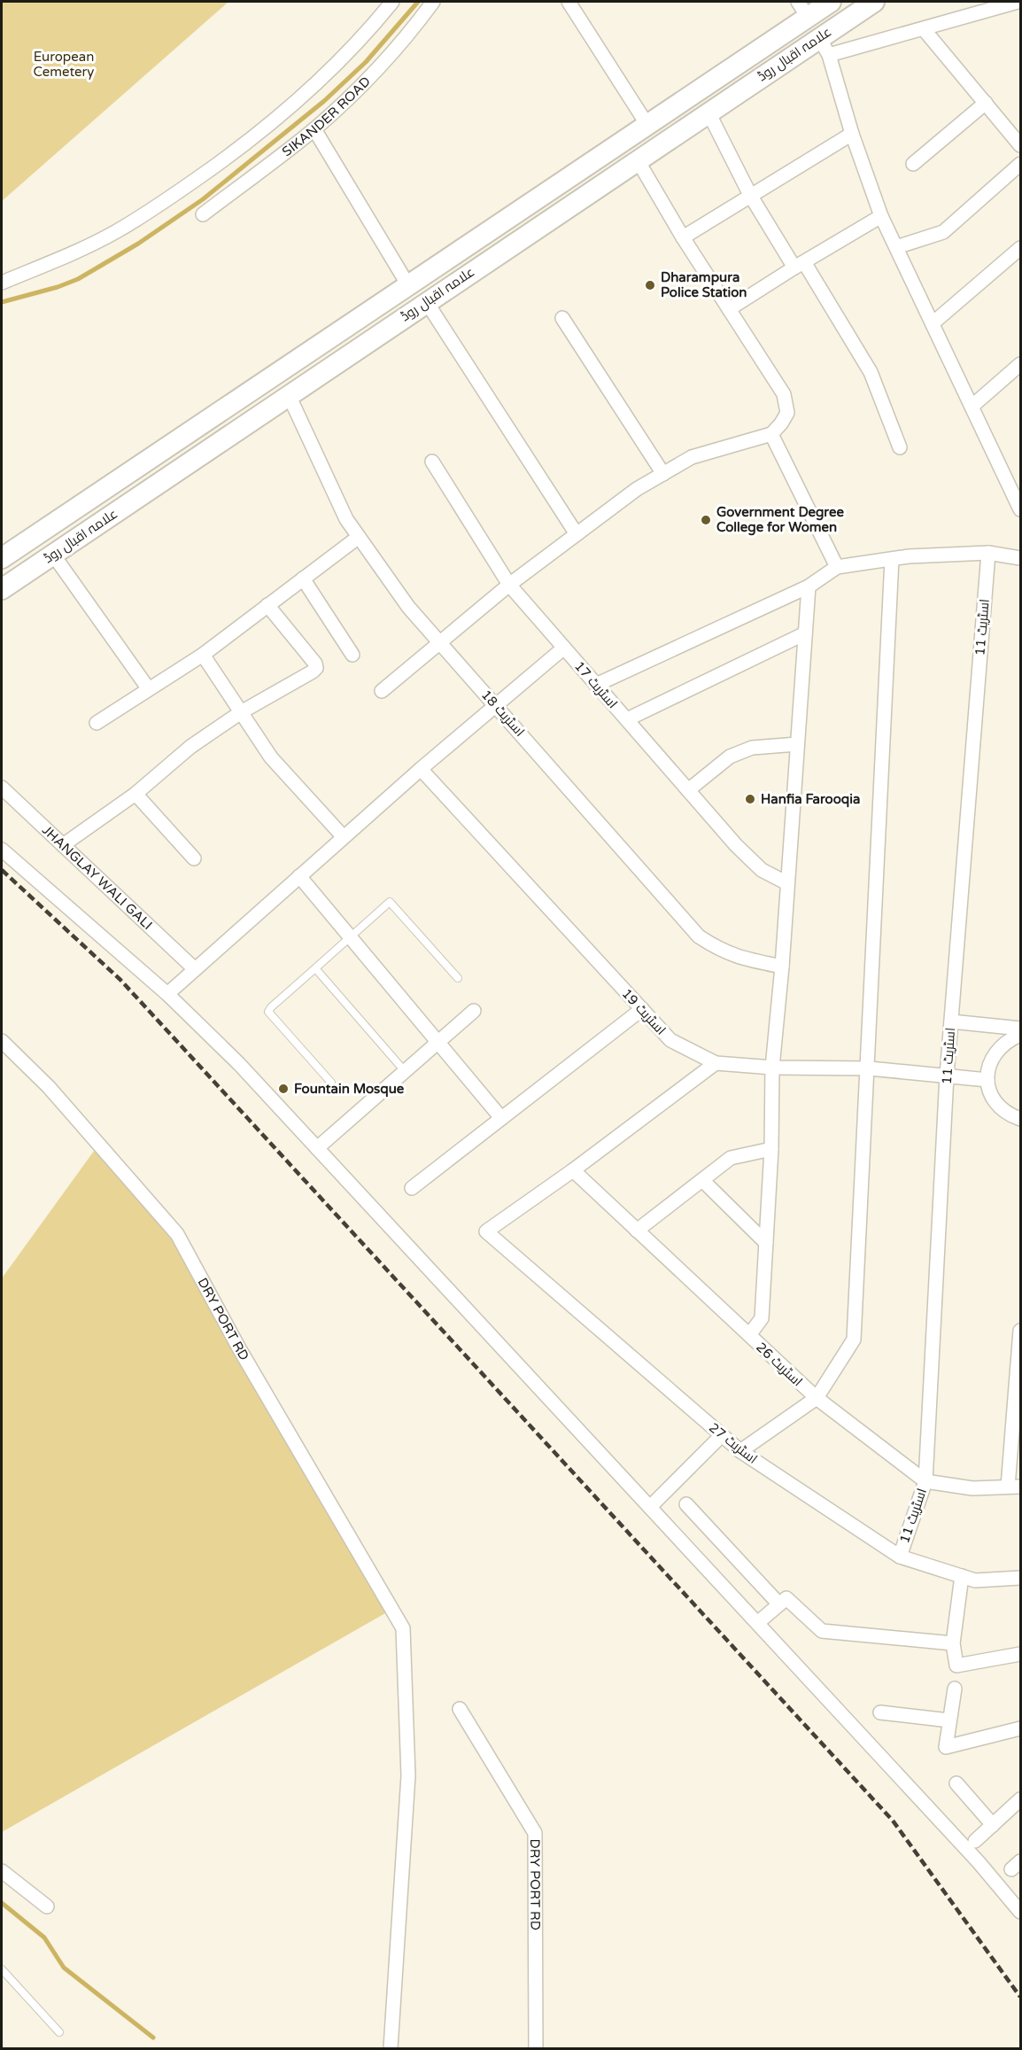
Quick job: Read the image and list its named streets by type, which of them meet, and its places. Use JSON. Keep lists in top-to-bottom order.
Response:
{
  "streets": {
    "main road": ["علامہ اقبال روڈ"],
    "street": [
      "SIKANDER ROAD",
      "اسٹریٹ 11",
      "اسٹریٹ 17",
      "اسٹریٹ 18",
      "JHANGLAY WALI GALI",
      "اسٹریٹ 19",
      "DRY PORT RD",
      "اسٹریٹ 26",
      "اسٹریٹ 27"
    ]
  },
  "crossings": [
    ["علامہ اقبال روڈ", "اسٹریٹ 18"],
    ["اسٹریٹ 11", "اسٹریٹ 19"],
    ["اسٹریٹ 11", "اسٹریٹ 26"],
    ["اسٹریٹ 11", "اسٹریٹ 27"],
    ["اسٹریٹ 26", "اسٹریٹ 27"]
  ],
  "parks": ["European Cemetery"],
  "places": [
    "Dharampura Police Station",
    "Government Degree College for Women",
    "Hanfia Farooqia",
    "Fountain Mosque"
  ]
}
